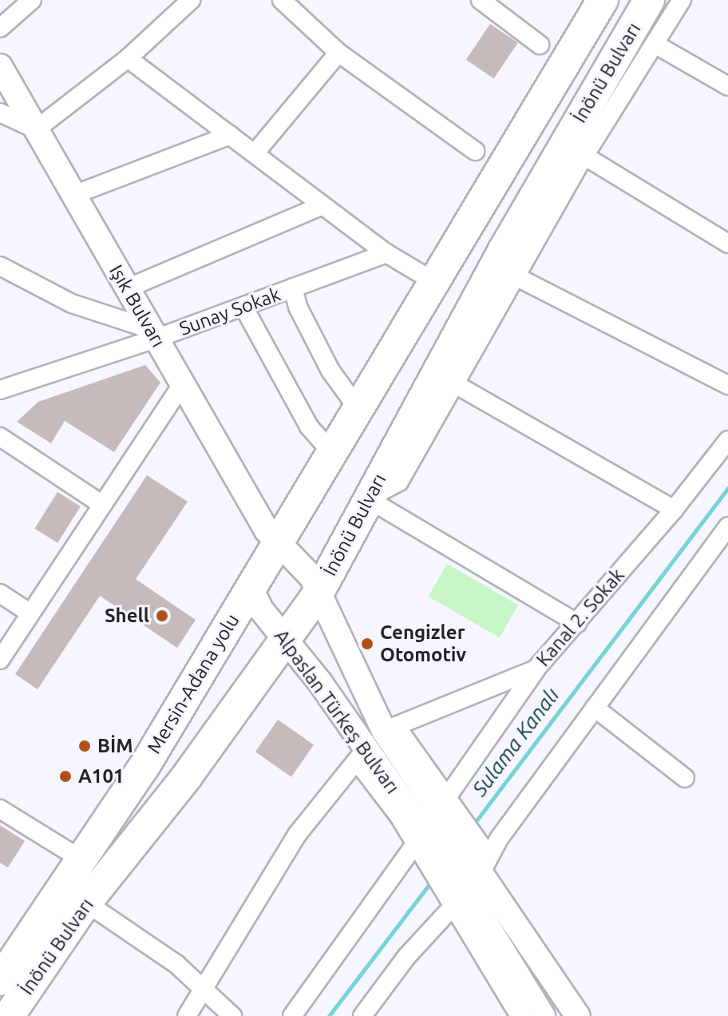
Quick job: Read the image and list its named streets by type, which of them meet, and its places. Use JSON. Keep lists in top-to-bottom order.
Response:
{
  "streets": {
    "highway": ["İnönü Bulvarı", "Mersin-Adana yolu"],
    "main road": ["Işık Bulvarı", "Alpaslan Türkeş Bulvarı"],
    "street": ["Sunay Sokak", "Kanal 2. Sokak"]
  },
  "crossings": [
    ["İnönü Bulvarı", "Alpaslan Türkeş Bulvarı"],
    ["Işık Bulvarı", "Sunay Sokak"],
    ["Işık Bulvarı", "Mersin-Adana yolu"],
    ["Işık Bulvarı", "Alpaslan Türkeş Bulvarı"],
    ["Kanal 2. Sokak", "Alpaslan Türkeş Bulvarı"],
    ["Mersin-Adana yolu", "Alpaslan Türkeş Bulvarı"]
  ],
  "water": ["Sulama Kanalı"],
  "places": [
    "Shell",
    "Cengizler Otomotiv",
    "BİM",
    "A101"
  ]
}
